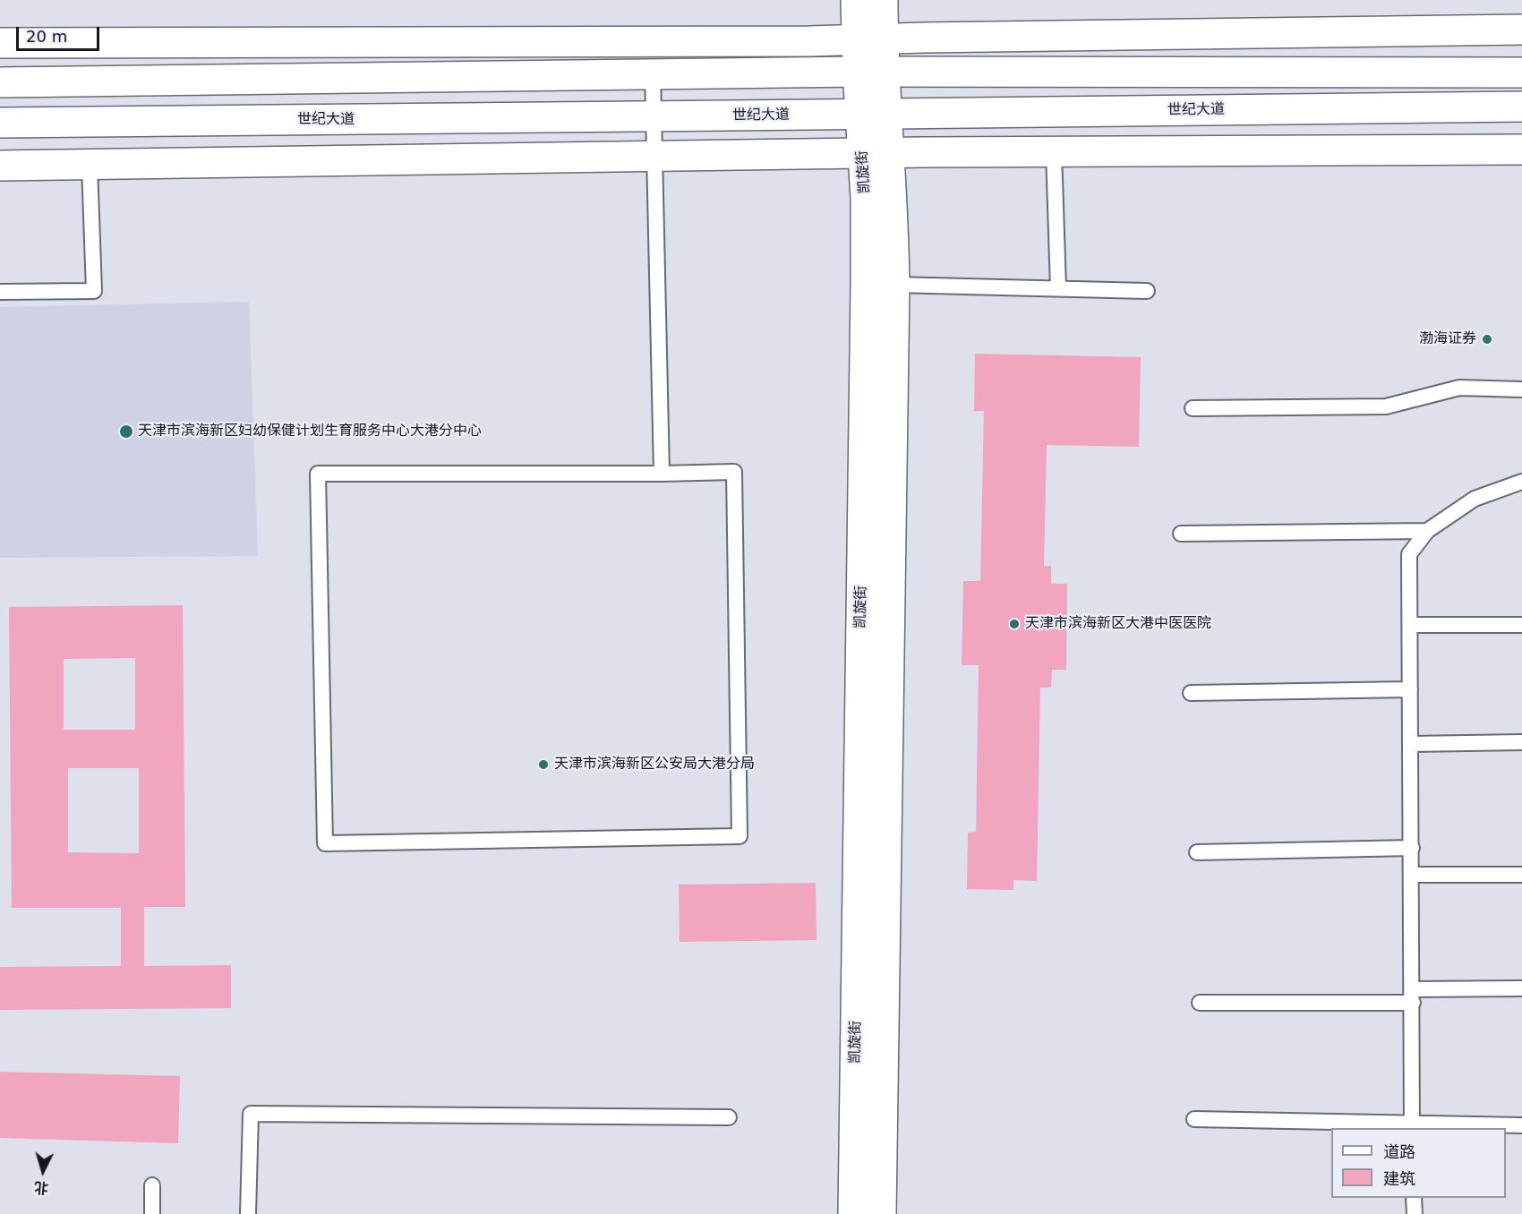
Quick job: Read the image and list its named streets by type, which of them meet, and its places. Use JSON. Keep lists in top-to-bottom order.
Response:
{
  "streets": {
    "main road": ["世纪大道", "凯旋街"]
  },
  "crossings": [
    ["世纪大道", "凯旋街"]
  ],
  "places": [
    "渤海证券",
    "天津市滨海新区妇幼保健计划生育服务中心大港分中心",
    "天津市滨海新区大港中医医院",
    "天津市滨海新区公安局大港分局"
  ],
  "legend": ["道路", "建筑"],
  "scale_bar": "20 m",
  "north": "bottom"
}
